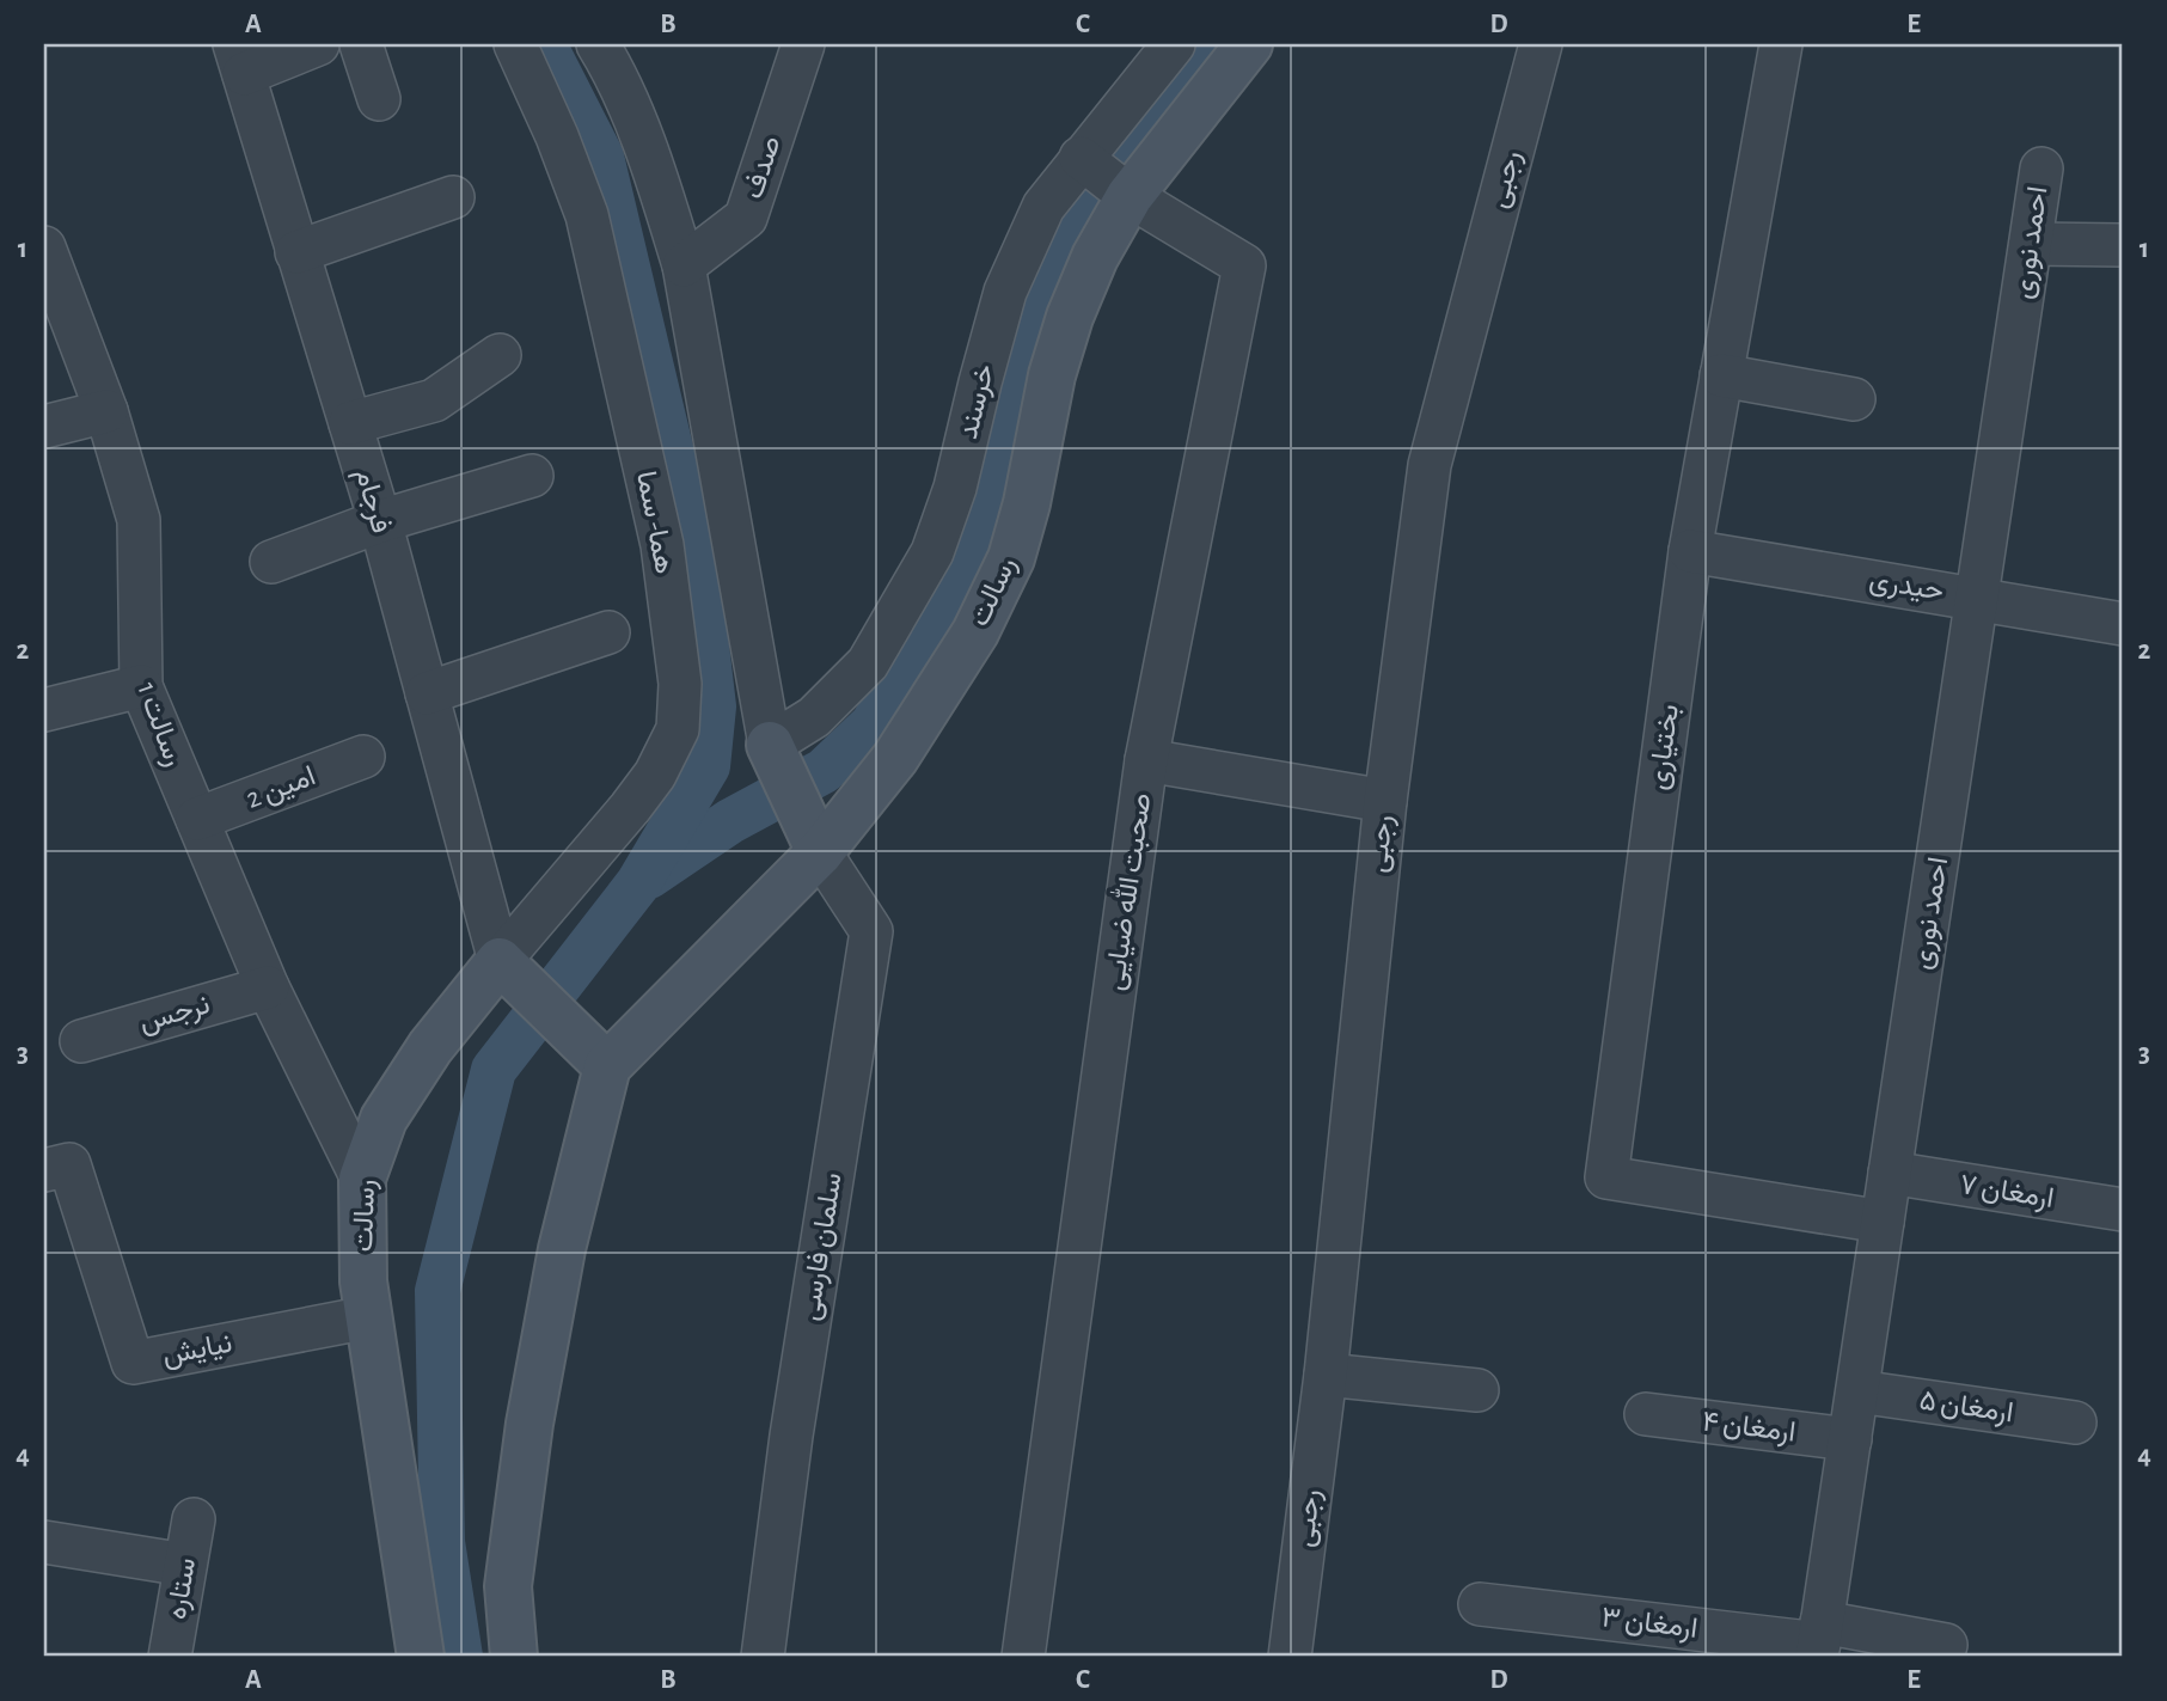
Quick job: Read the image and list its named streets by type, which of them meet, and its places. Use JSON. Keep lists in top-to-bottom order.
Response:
{
  "streets": {
    "street": [
      "صدف",
      "رجبی",
      "احمد نوری",
      "خرسند",
      "فرجام",
      "هما- سما",
      "حیدری",
      "رسالت",
      "رسالت 1",
      "بختیاری",
      "امین 2",
      "صحبت الله ضیایی",
      "نرجس",
      "ارمغان ۷",
      "سلمان فارسی",
      "نیایش",
      "ارمغان ۵",
      "ارمغان ۴",
      "ستاره",
      "ارمغان ۳"
    ]
  },
  "crossings": [
    ["احمد نوری", "حیدری"],
    ["احمد نوری", "بختیاری"],
    ["احمد نوری", "ارمغان ۷"],
    ["احمد نوری", "ارمغان ۵"],
    ["احمد نوری", "ارمغان ۴"],
    ["احمد نوری", "ارمغان ۳"],
    ["فرجام", "هما- سما"],
    ["فرجام", "رسالت"],
    ["هما- سما", "رسالت"],
    ["حیدری", "بختیاری"],
    ["رسالت", "رسالت 1"],
    ["رسالت", "صحبت الله ضیایی"],
    ["رسالت", "سلمان فارسی"],
    ["رسالت", "نیایش"],
    ["رسالت 1", "امین 2"],
    ["رسالت 1", "نرجس"]
  ],
  "grid": {
    "columns": [
      "A",
      "B",
      "C",
      "D",
      "E"
    ],
    "rows": [
      "1",
      "2",
      "3",
      "4"
    ]
  }
}
